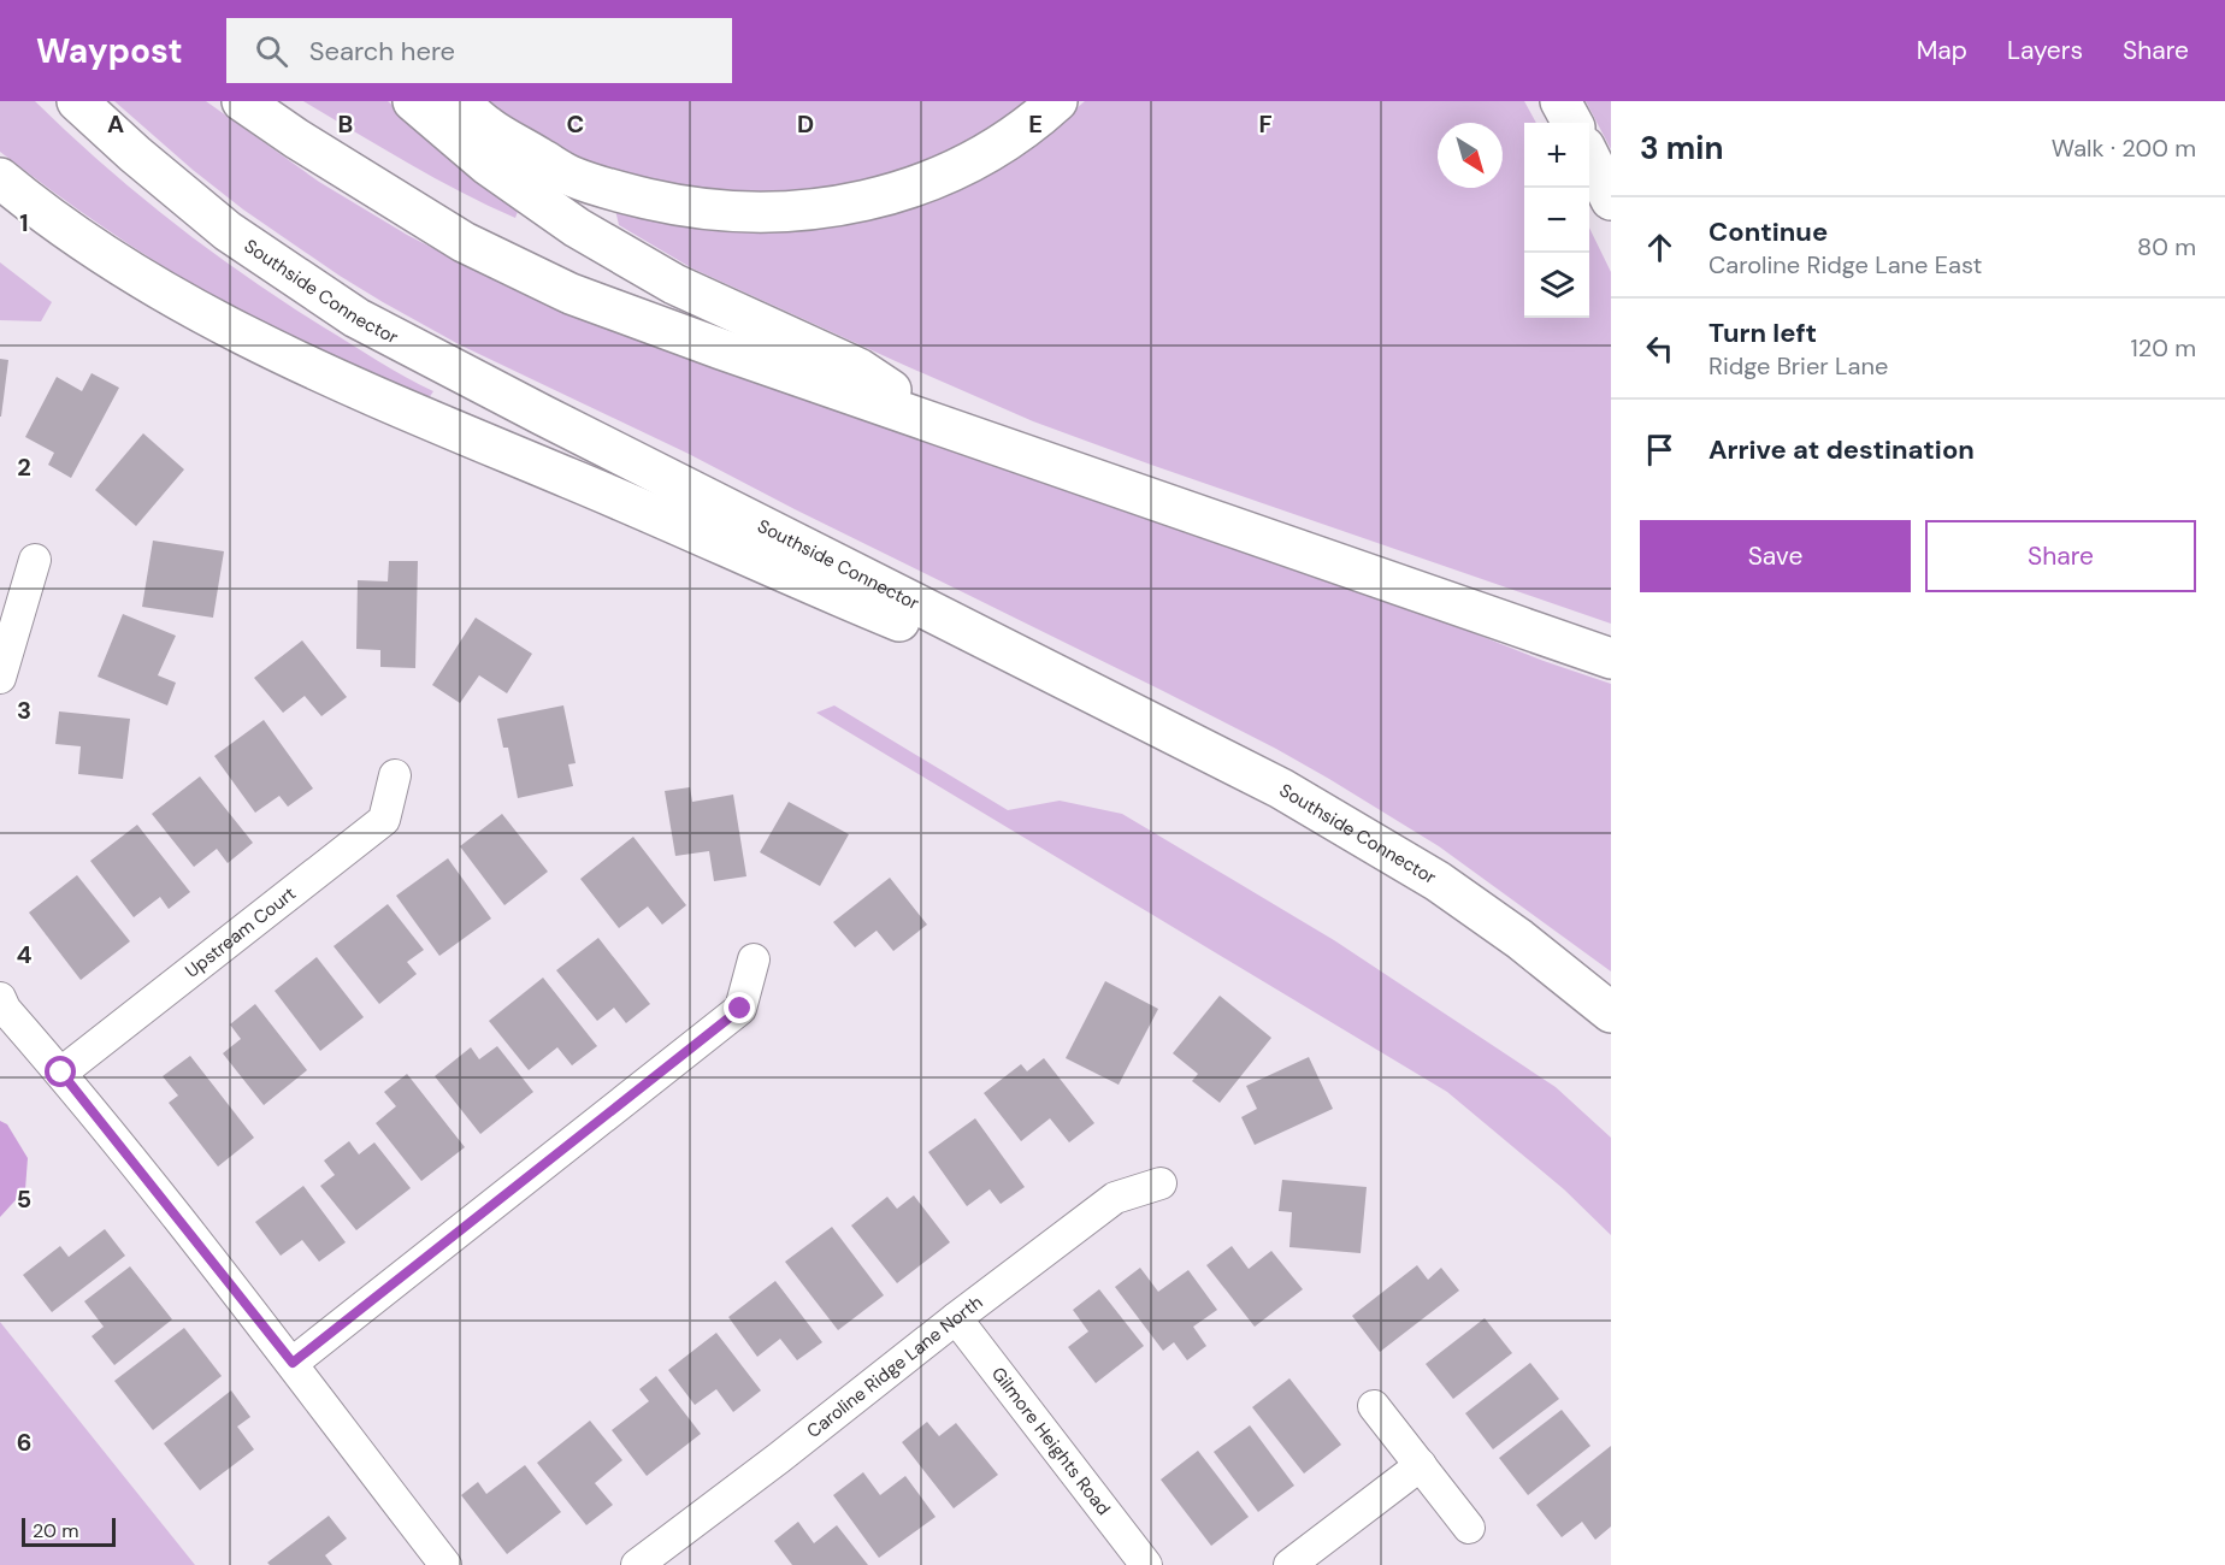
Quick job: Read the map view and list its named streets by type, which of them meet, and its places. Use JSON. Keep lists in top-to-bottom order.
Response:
{
  "streets": {
    "highway": ["Southside Connector"],
    "street": ["Upstream Court", "Caroline Ridge Lane North", "Gilmore Heights Road"]
  },
  "crossings": [
    ["Caroline Ridge Lane North", "Gilmore Heights Road"]
  ],
  "scale_bar": "20 m",
  "north": "bottom right",
  "page": {
    "header": "Waypost",
    "search": "Search here",
    "nav": ["Map", "Layers", "Share"],
    "heading": ["3 min", "Walk · 200 m"],
    "map_buttons": ["+", "−"],
    "list": [
      ["Continue", "Caroline Ridge Lane East", "80 m"],
      ["Turn left", "Ridge Brier Lane", "120 m"],
      "Arrive at destination"
    ],
    "buttons": ["Save", "Share"],
    "scale": "20 m"
  },
  "grid": {
    "columns": [
      "A",
      "B",
      "C",
      "D",
      "E",
      "F"
    ],
    "rows": [
      "1",
      "2",
      "3",
      "4",
      "5",
      "6"
    ]
  }
}
